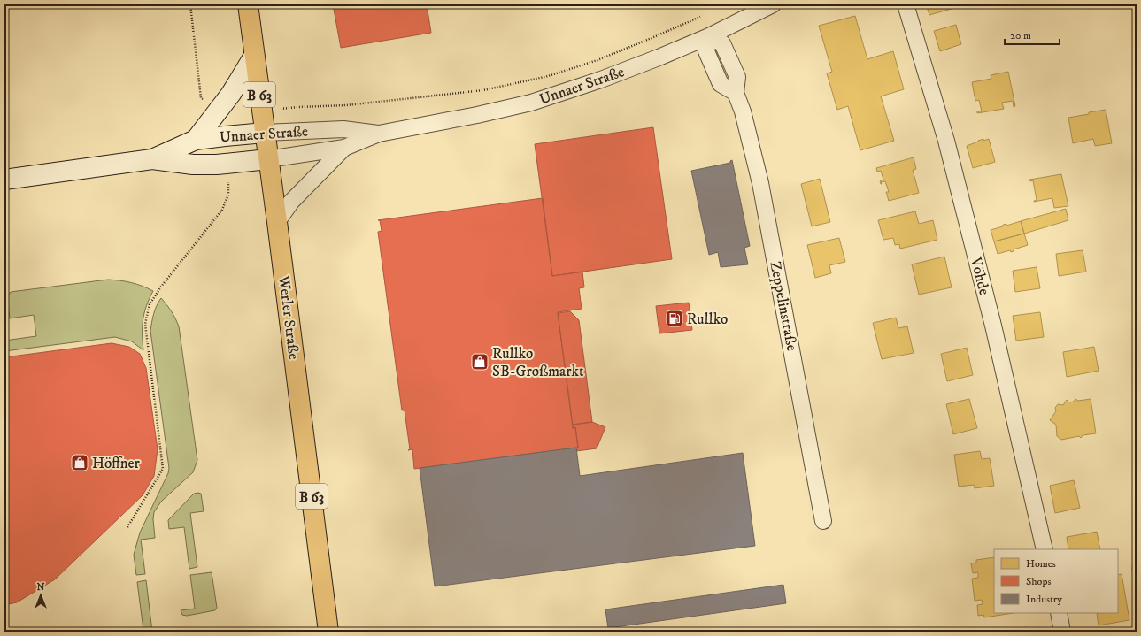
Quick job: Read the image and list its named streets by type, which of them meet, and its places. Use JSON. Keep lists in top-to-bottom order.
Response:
{
  "streets": {
    "main road": ["Unnaer Straße", "B 63", "Werler Straße"],
    "street": ["Vöhde", "Zeppelinstraße"]
  },
  "crossings": [
    ["Unnaer Straße", "Zeppelinstraße"],
    ["Unnaer Straße", "Werler Straße"]
  ],
  "places": {
    "fuel station": ["Rullko"],
    "shop": ["Rullko SB-Großmarkt", "Höffner"]
  },
  "legend": ["Homes", "Shops", "Industry"],
  "scale_bar": "20 m",
  "north": "top"
}
